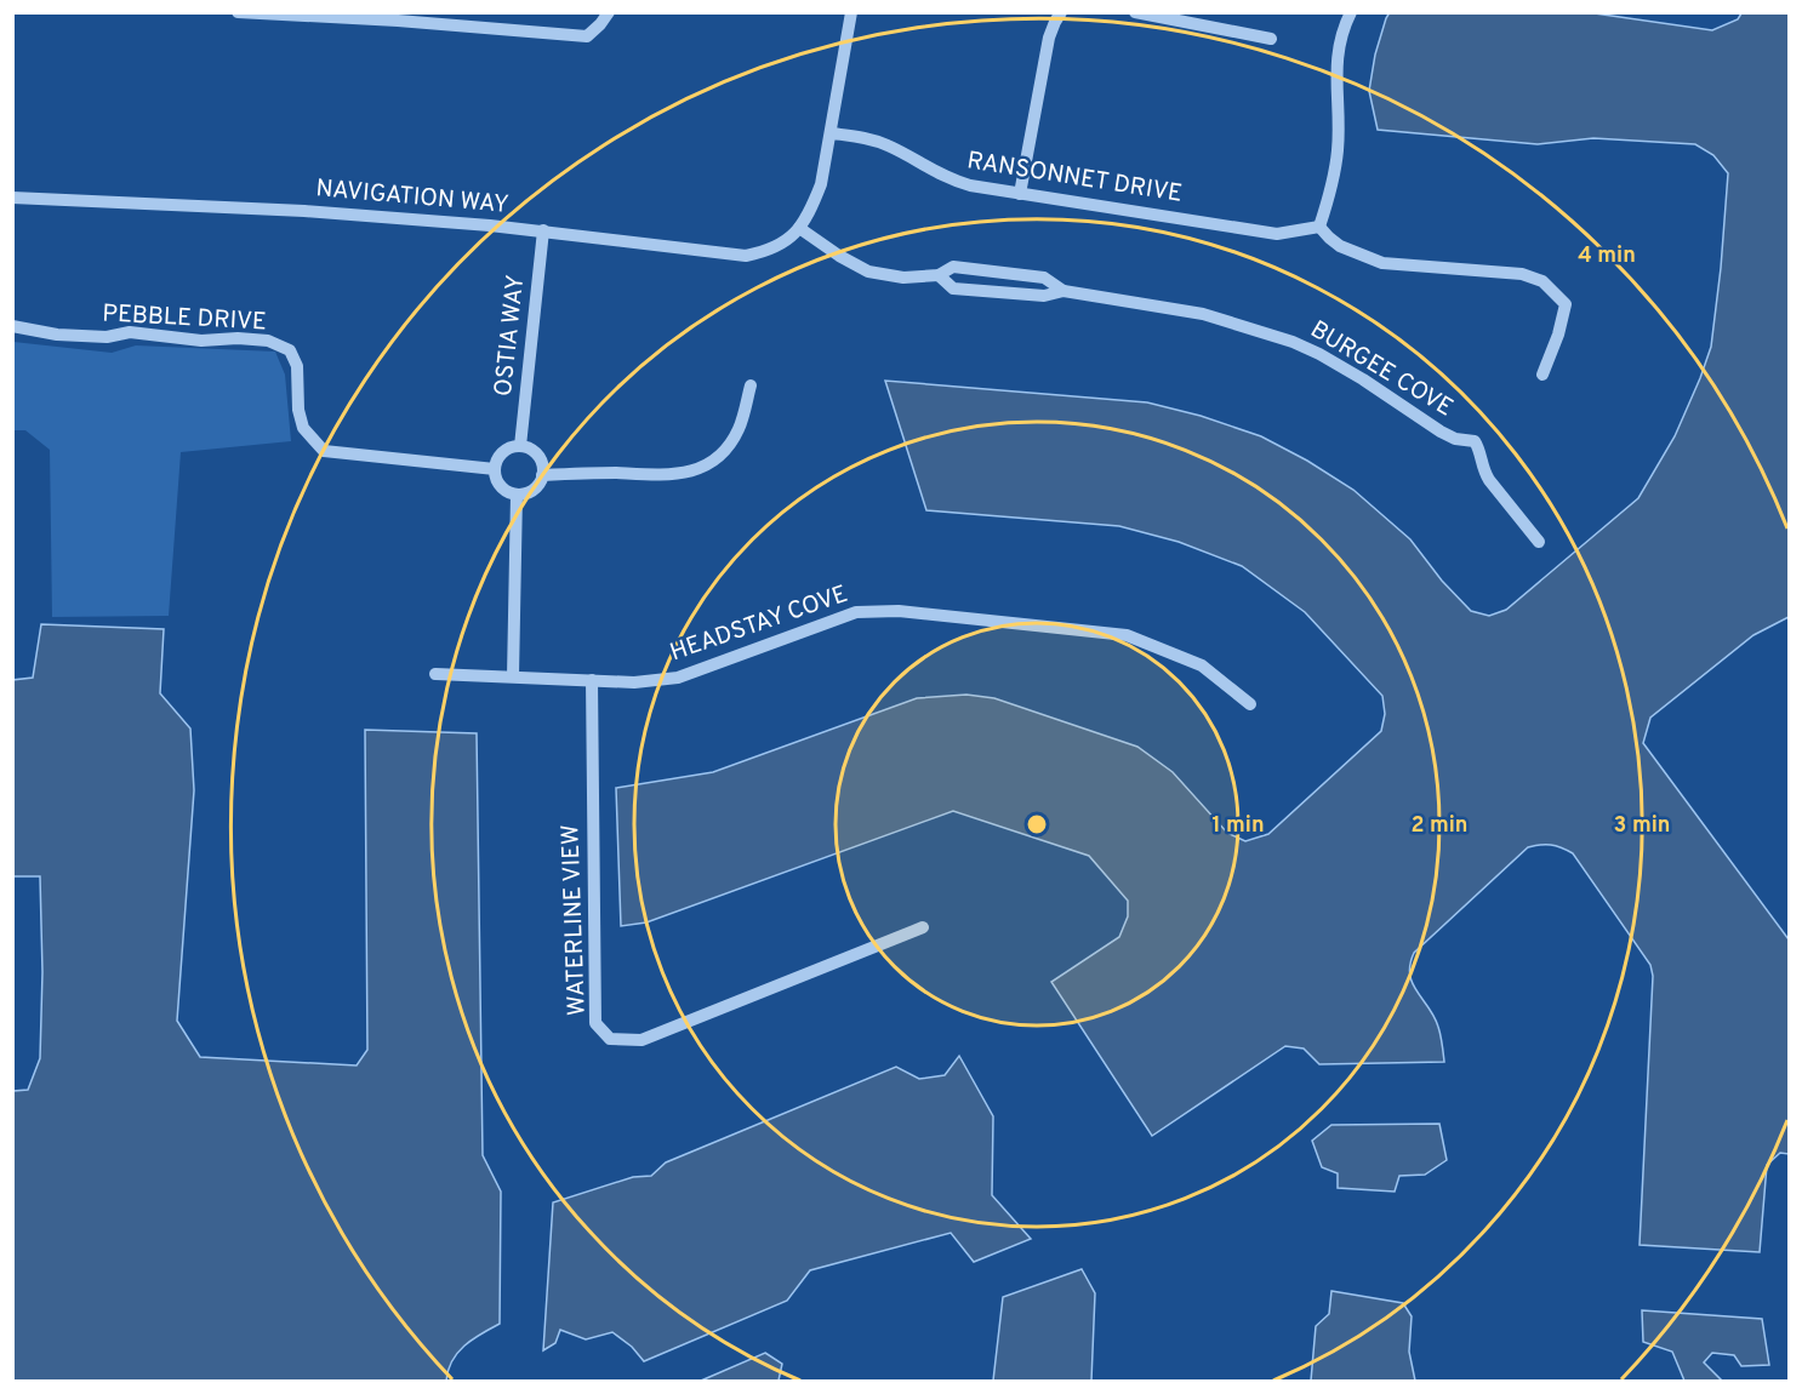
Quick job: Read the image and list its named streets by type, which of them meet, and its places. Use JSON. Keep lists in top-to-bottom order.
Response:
{
  "streets": {
    "street": [
      "RANSONNET DRIVE",
      "NAVIGATION WAY",
      "PEBBLE DRIVE",
      "OSTIA WAY",
      "BURGEE COVE",
      "HEADSTAY COVE",
      "WATERLINE VIEW"
    ]
  },
  "crossings": [
    ["NAVIGATION WAY", "OSTIA WAY"],
    ["NAVIGATION WAY", "BURGEE COVE"],
    ["PEBBLE DRIVE", "OSTIA WAY"],
    ["HEADSTAY COVE", "WATERLINE VIEW"]
  ],
  "rings": [
    "4 min",
    "1 min",
    "2 min",
    "3 min"
  ]
}
